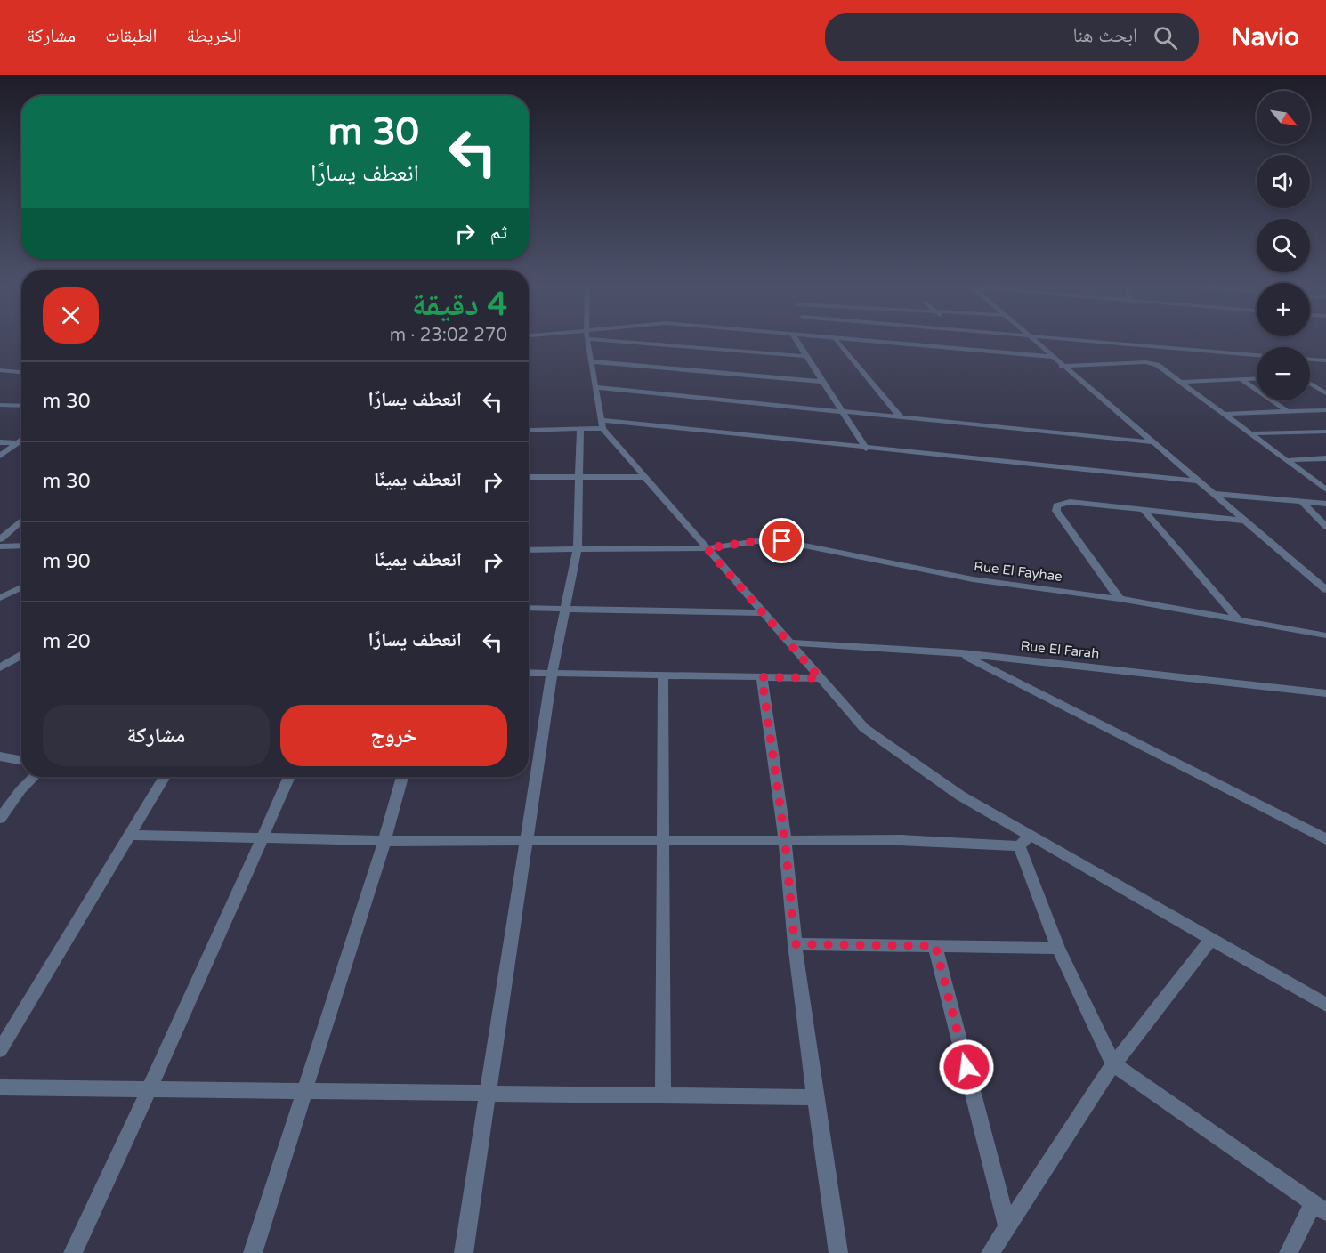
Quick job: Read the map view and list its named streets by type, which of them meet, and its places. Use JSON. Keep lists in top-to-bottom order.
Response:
{
  "streets": {
    "street": ["Rue El Fayhae", "Rue El Farah"]
  },
  "north": "bottom right",
  "page": {
    "header": "Navio",
    "search": "ابحث هنا",
    "nav": ["الخريطة", "الطبقات", "مشاركة"],
    "map_buttons": ["+", "−"],
    "turn": ["30 m", "انعطف يسارًا"],
    "then": "ثم",
    "heading": ["4 دقيقة", "270 m · 23:02"],
    "list": [
      {
        "name": "انعطف يسارًا",
        "value": "30 m"
      },
      {
        "name": "انعطف يمينًا",
        "value": "30 m"
      },
      {
        "name": "انعطف يمينًا",
        "value": "90 m"
      },
      {
        "name": "انعطف يسارًا",
        "value": "20 m"
      }
    ],
    "buttons": ["خروج", "مشاركة"]
  }
}
